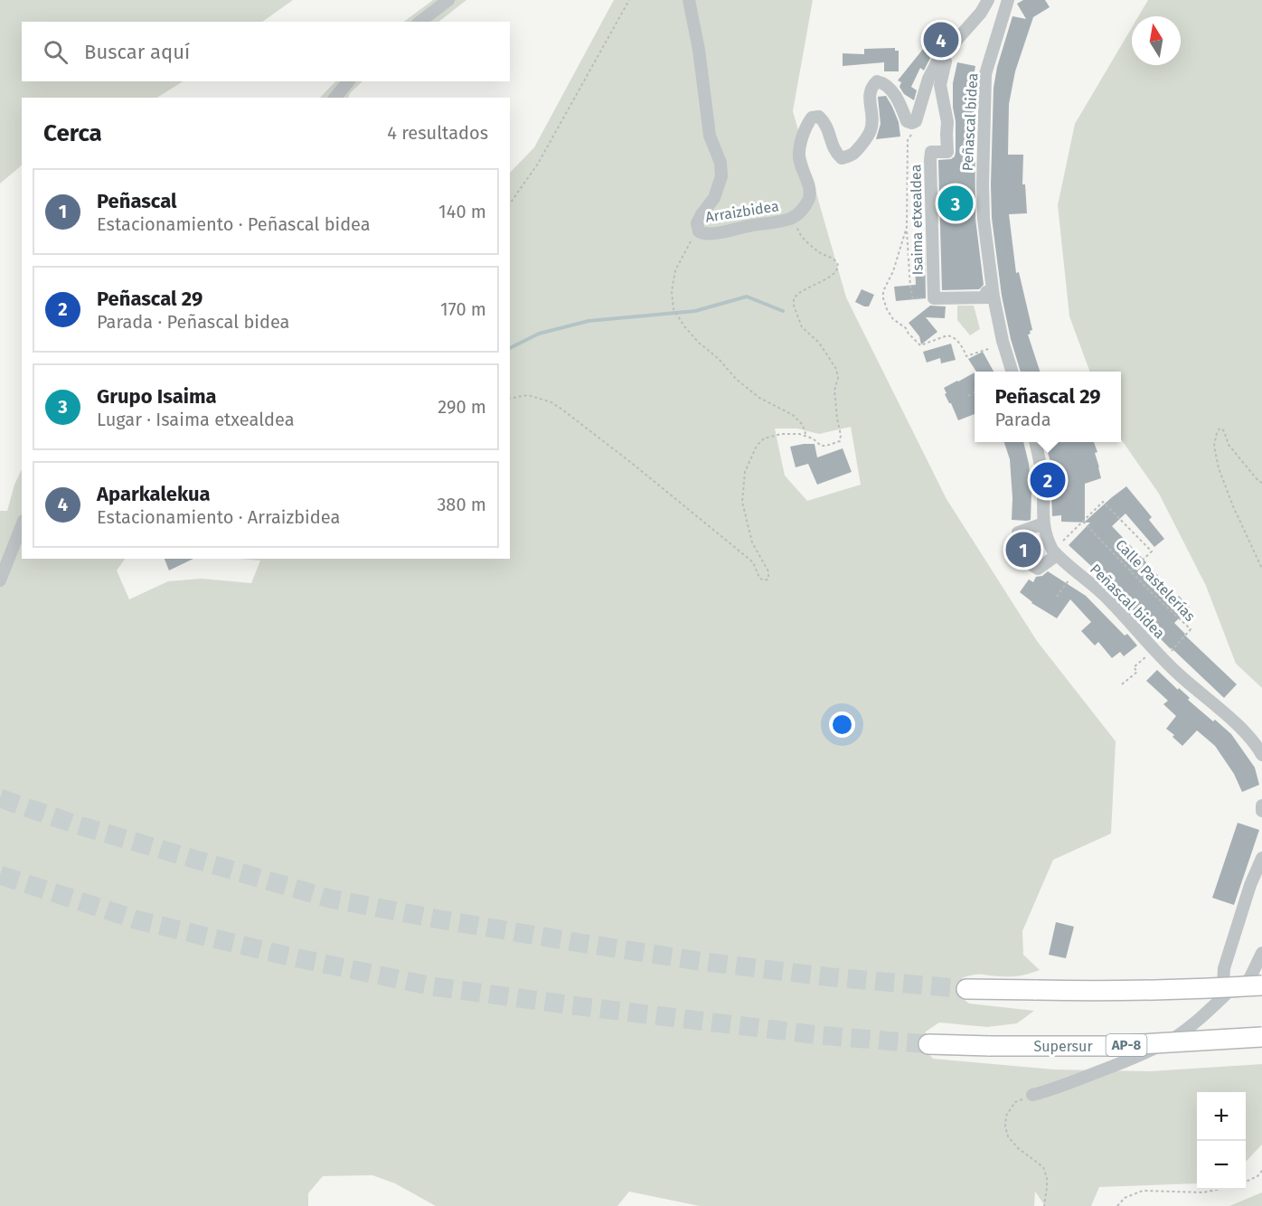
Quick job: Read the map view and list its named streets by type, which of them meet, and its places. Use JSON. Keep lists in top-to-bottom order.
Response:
{
  "streets": {
    "highway": ["AP-8", "Supersur"],
    "street": ["Peñascal bidea", "Arraizbidea", "Isaima etxealdea"],
    "path": ["Calle Pastelerías"]
  },
  "crossings": [
    ["Peñascal bidea", "Isaima etxealdea"]
  ],
  "north": "top",
  "page": {
    "pins": [
      "4",
      "3",
      "2",
      "1"
    ],
    "search": "Buscar aquí",
    "heading": ["Cerca", "4 resultados"],
    "list": [
      {
        "mark": "1",
        "name": "Peñascal",
        "note": "Estacionamiento · Peñascal bidea",
        "value": "140 m"
      },
      {
        "mark": "2",
        "name": "Peñascal 29",
        "note": "Parada · Peñascal bidea",
        "value": "170 m"
      },
      {
        "mark": "3",
        "name": "Grupo Isaima",
        "note": "Lugar · Isaima etxealdea",
        "value": "290 m"
      },
      {
        "mark": "4",
        "name": "Aparkalekua",
        "note": "Estacionamiento · Arraizbidea",
        "value": "380 m"
      }
    ],
    "popup": ["Peñascal 29", "Parada"],
    "map_buttons": ["+", "−"]
  }
}
